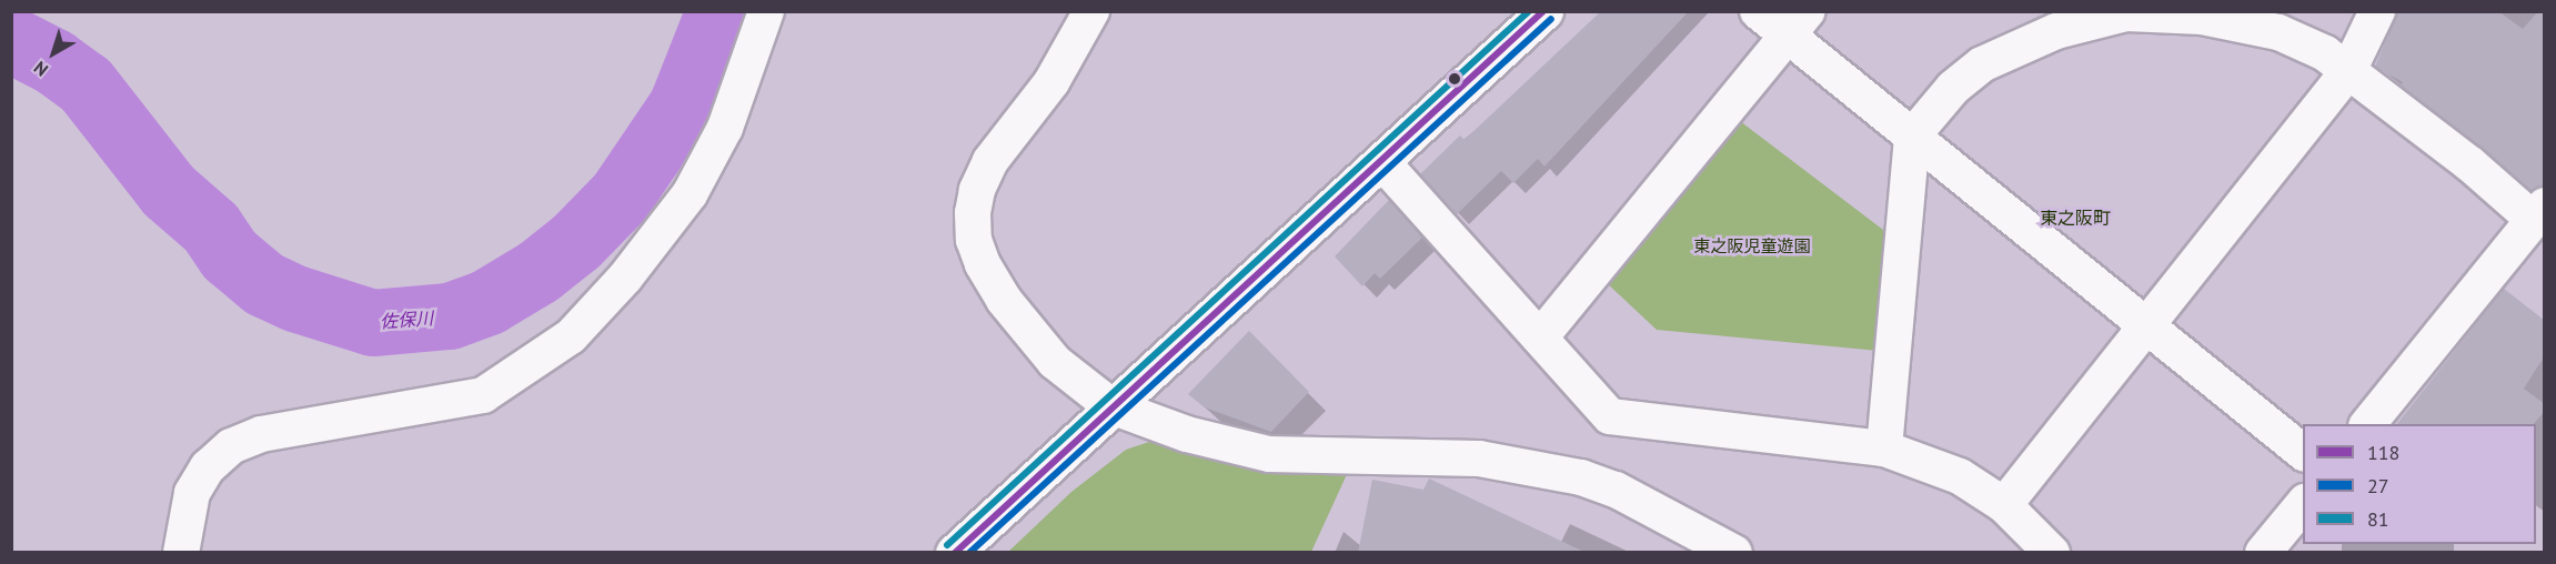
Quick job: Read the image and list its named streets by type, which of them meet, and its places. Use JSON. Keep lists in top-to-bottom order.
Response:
{
  "districts": ["東之阪町"],
  "water": ["佐保川"],
  "parks": ["東之阪児童遊園"],
  "lines": ["transit line 118", "transit line 81", "transit line 27"],
  "legend": ["118", "27", "81"],
  "north": "bottom left"
}
